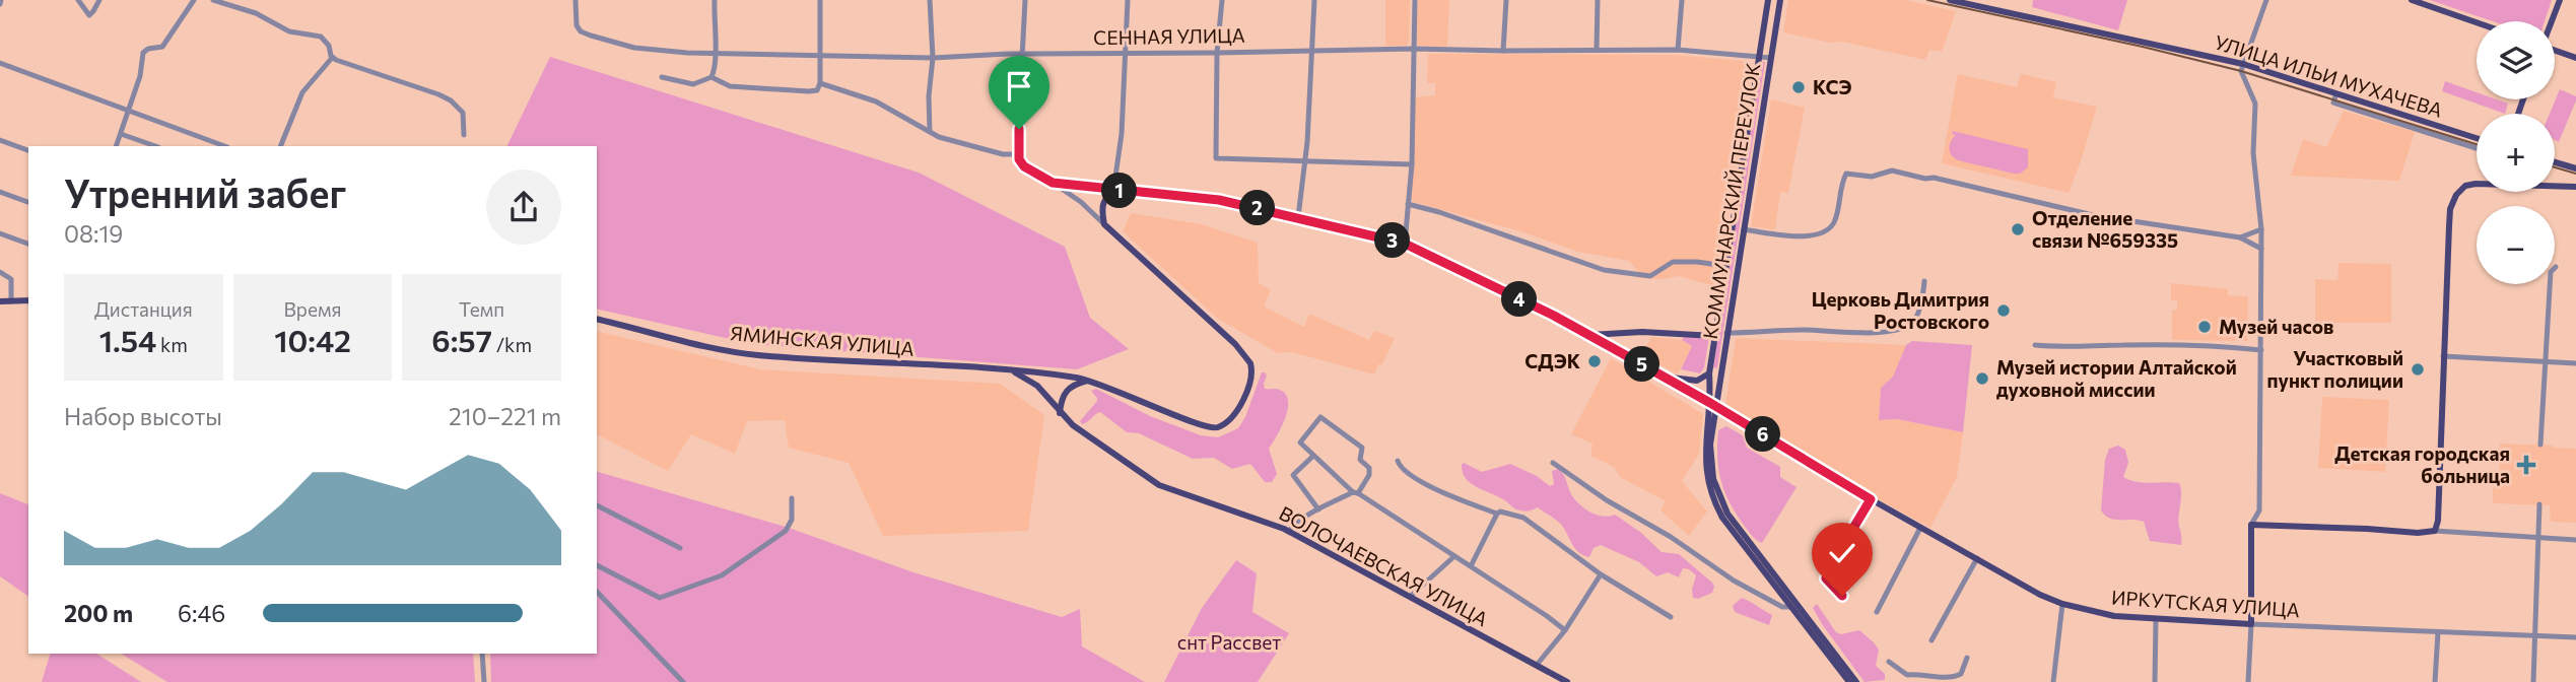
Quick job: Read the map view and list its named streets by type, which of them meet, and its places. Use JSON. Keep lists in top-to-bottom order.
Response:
{
  "streets": {
    "main road": [
      "УЛИЦА ИЛЬИ МУХАЧЕВА",
      "КОММУНАРСКИЙ ПЕРЕУЛОК",
      "ЯМИНСКАЯ УЛИЦА",
      "ВОЛОЧАЕВСКАЯ УЛИЦА",
      "ИРКУТСКАЯ УЛИЦА"
    ],
    "street": ["СЕННАЯ УЛИЦА"]
  },
  "crossings": [
    ["СЕННАЯ УЛИЦА", "КОММУНАРСКИЙ ПЕРЕУЛОК"],
    ["КОММУНАРСКИЙ ПЕРЕУЛОК", "ИРКУТСКАЯ УЛИЦА"],
    ["ЯМИНСКАЯ УЛИЦА", "ВОЛОЧАЕВСКАЯ УЛИЦА"]
  ],
  "parks": ["снт Рассвет"],
  "places": {
    "other": [
      "КСЭ",
      "Отделение связи №659335",
      "Церковь Димитрия Ростовского",
      "Музей часов",
      "СДЭК",
      "Участковый пункт полиции",
      "Музей истории Алтайской духовной миссии"
    ],
    "health": ["Детская городская больница"]
  },
  "page": {
    "map_buttons": ["+", "−"],
    "heading": ["Утренний забег", "08:19"],
    "pins": [
      "1",
      "2",
      "3",
      "4",
      "5",
      "6"
    ],
    "stats": [
      ["Дистанция", "1.54 km"],
      ["Время", "10:42"],
      ["Темп", "6:57 /km"]
    ],
    "chart": ["Набор высоты", "210–221 m"],
    "list": [
      {
        "name": "200 m",
        "note": "6:46"
      }
    ]
  }
}
